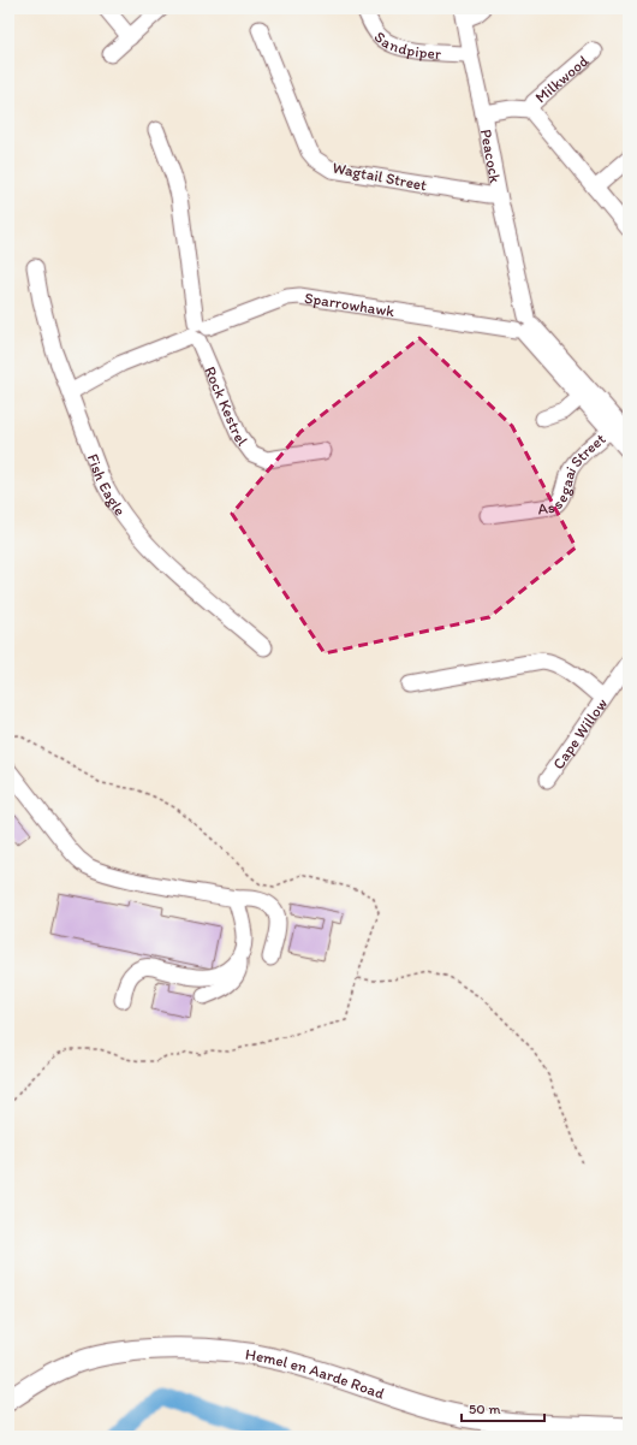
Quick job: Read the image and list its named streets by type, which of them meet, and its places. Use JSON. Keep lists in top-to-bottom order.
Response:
{
  "streets": {
    "main road": ["Hemel en Aarde Road"],
    "street": [
      "Sandpiper",
      "Milkwood",
      "Peacock",
      "Wagtail Street",
      "Sparrowhawk",
      "Rock Kestrel",
      "Assegaai Street",
      "Fish Eagle",
      "Cape Willow"
    ]
  },
  "crossings": [
    ["Sandpiper", "Peacock"],
    ["Peacock", "Wagtail Street"],
    ["Peacock", "Sparrowhawk"],
    ["Sparrowhawk", "Rock Kestrel"],
    ["Sparrowhawk", "Fish Eagle"]
  ],
  "scale_bar": "50 m"
}
